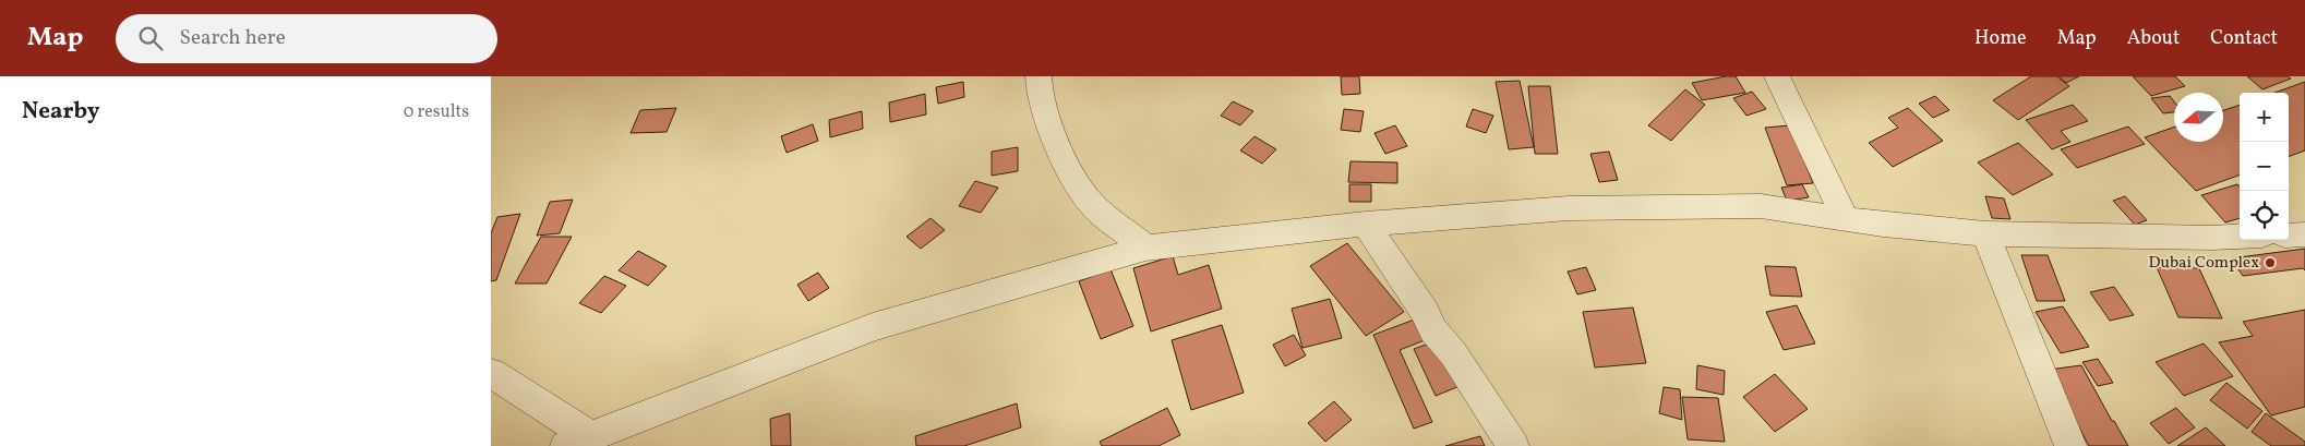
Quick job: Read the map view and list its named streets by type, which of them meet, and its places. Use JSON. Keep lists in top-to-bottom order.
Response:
{
  "places": ["Dubai Complex"],
  "north": "left",
  "page": {
    "header": "Map",
    "search": "Search here",
    "nav": [
      "Home",
      "Map",
      "About",
      "Contact"
    ],
    "heading": ["Nearby", "0 results"],
    "map_buttons": ["+", "−"]
  }
}
